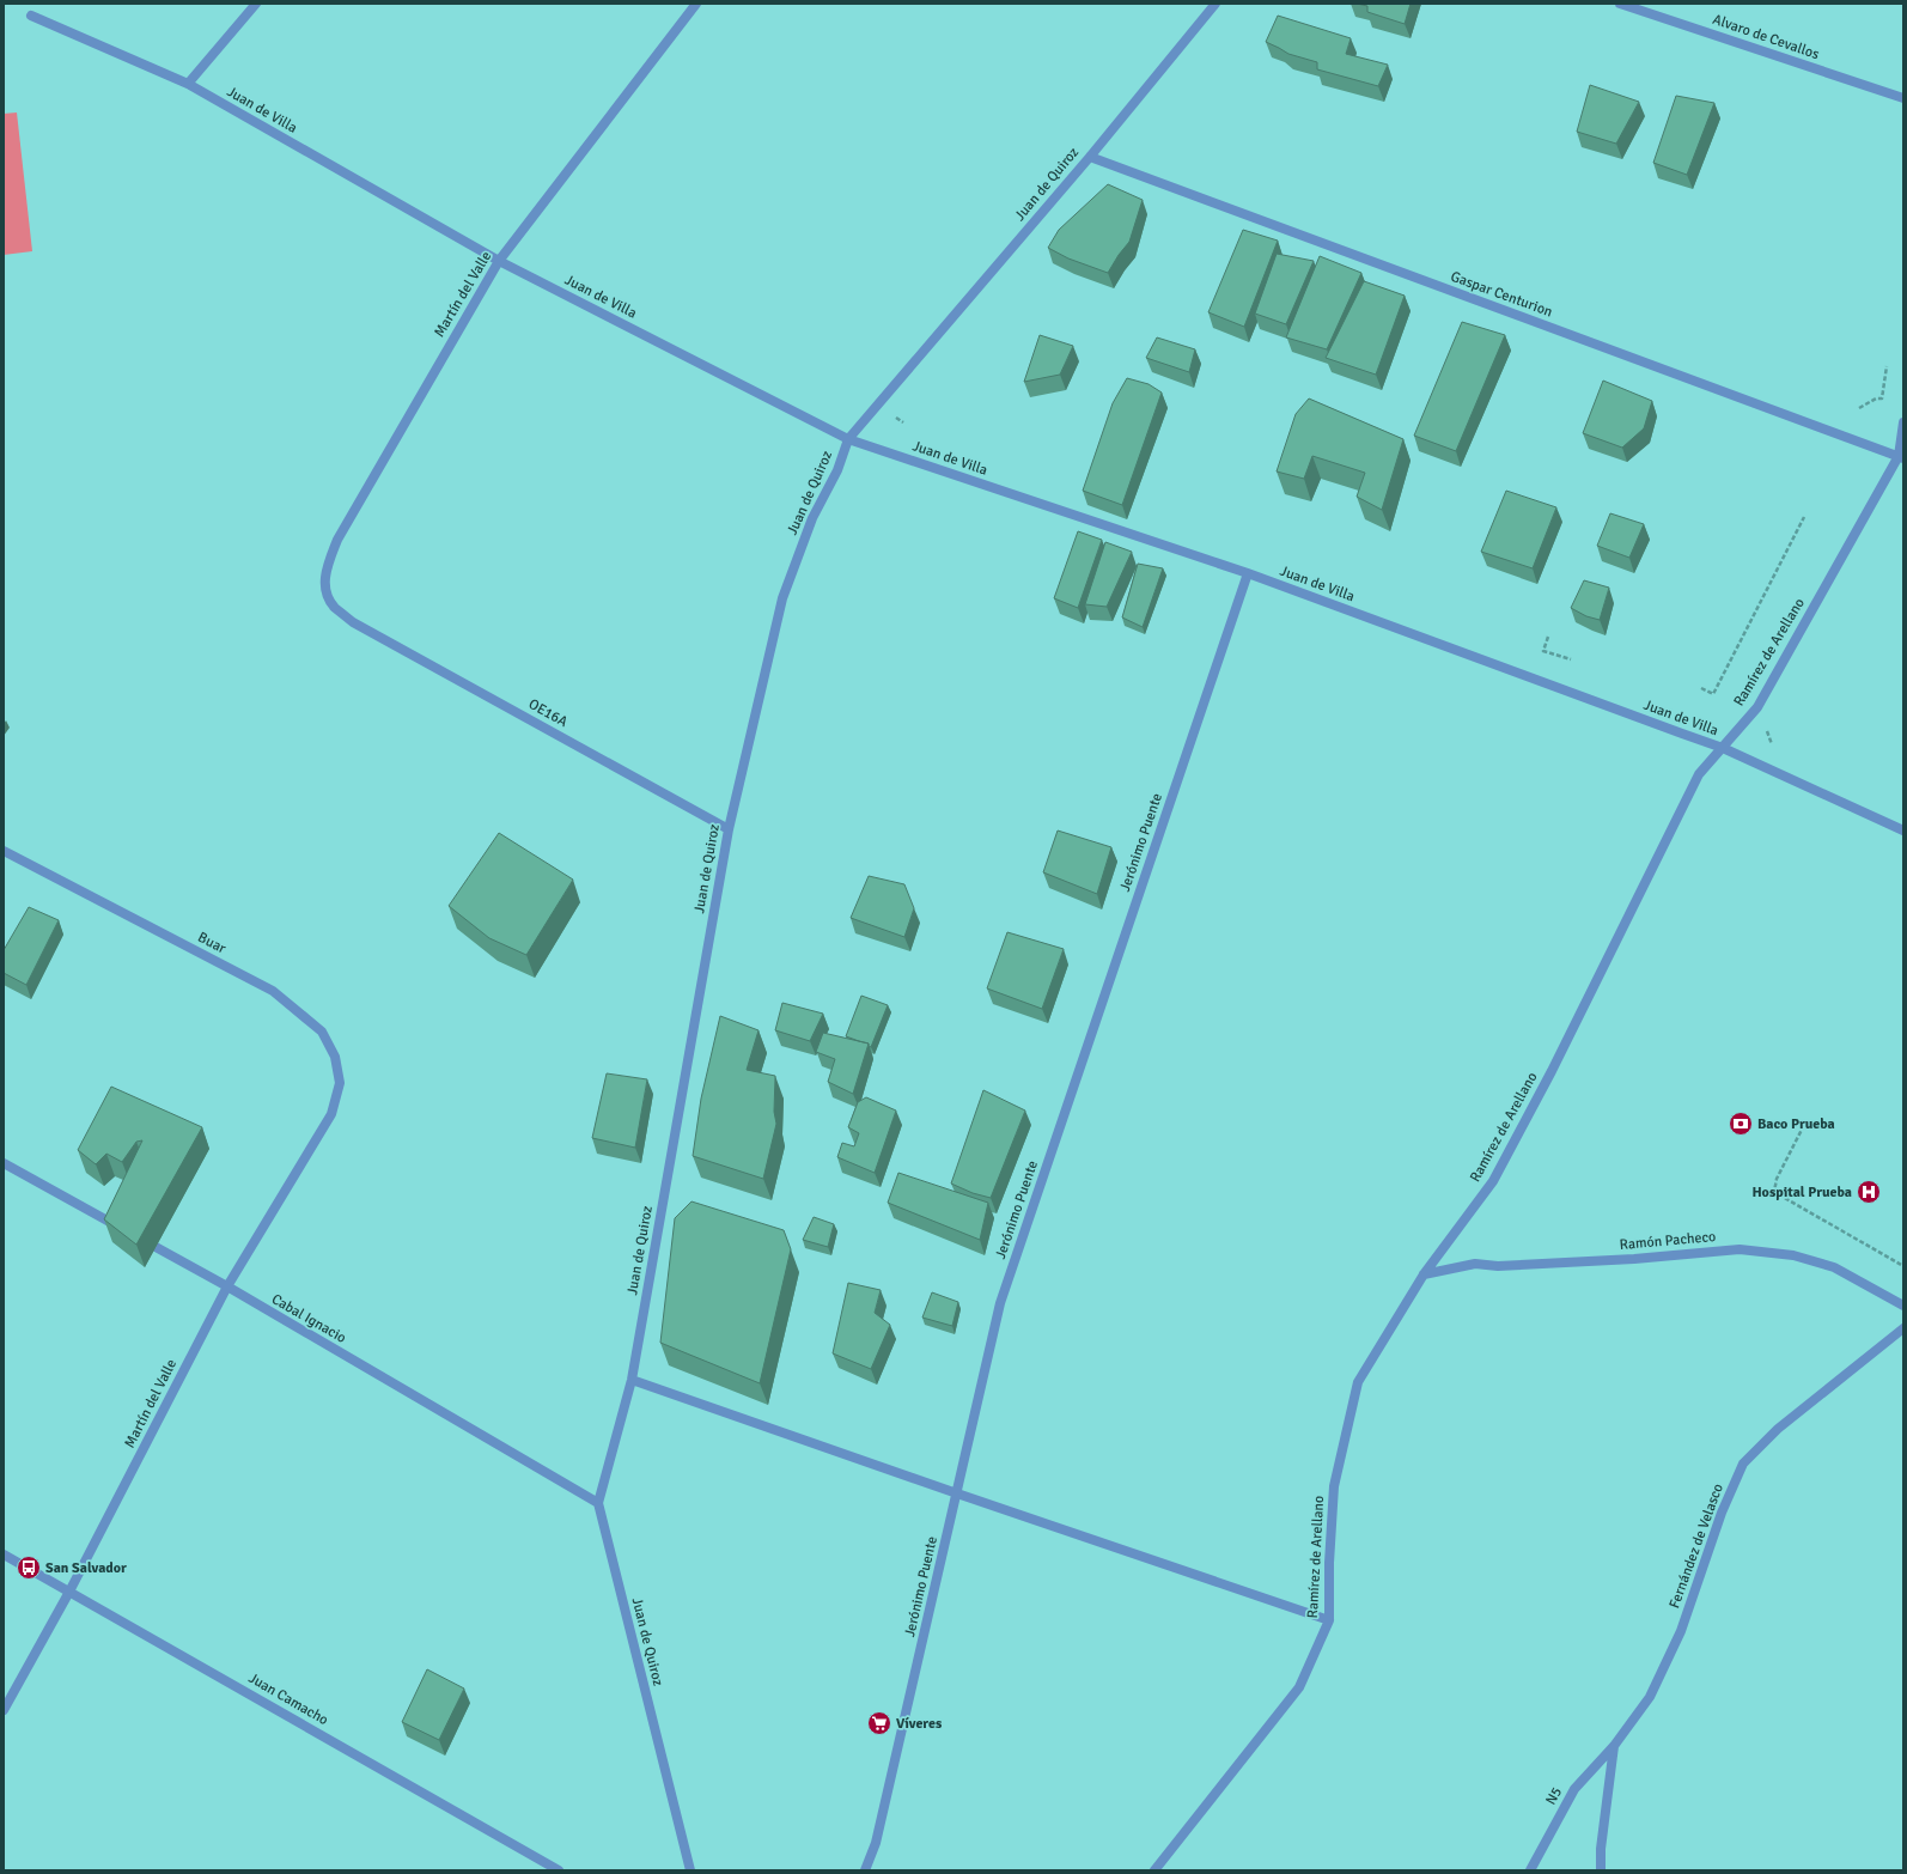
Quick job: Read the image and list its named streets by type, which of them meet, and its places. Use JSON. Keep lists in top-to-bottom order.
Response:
{
  "streets": {
    "street": [
      "Alvaro de Cevallos",
      "Juan de Villa",
      "Juan de Quiroz",
      "Martín del Valle",
      "Gaspar Centurion",
      "Ramírez de Arellano",
      "OE16A",
      "Jerónimo Puente",
      "Buar",
      "Ramón Pacheco",
      "Cabal Ignacio",
      "Fernández de Velasco",
      "Juan Camacho",
      "N5"
    ]
  },
  "crossings": [
    ["Juan de Villa", "Juan de Quiroz"],
    ["Juan de Villa", "Martín del Valle"],
    ["Juan de Villa", "Ramírez de Arellano"],
    ["Juan de Villa", "Jerónimo Puente"],
    ["Juan de Quiroz", "Gaspar Centurion"],
    ["Juan de Quiroz", "OE16A"],
    ["Juan de Quiroz", "Cabal Ignacio"],
    ["Martín del Valle", "OE16A"],
    ["Martín del Valle", "Buar"],
    ["Martín del Valle", "Cabal Ignacio"],
    ["Martín del Valle", "Juan Camacho"],
    ["Gaspar Centurion", "Ramírez de Arellano"],
    ["Ramírez de Arellano", "Ramón Pacheco"],
    ["Fernández de Velasco", "N5"]
  ],
  "places": {
    "bank": ["Baco Prueba"],
    "hospital": ["Hospital Prueba"],
    "bus stop": ["San Salvador"],
    "supermarket": ["Víveres"]
  }
}
